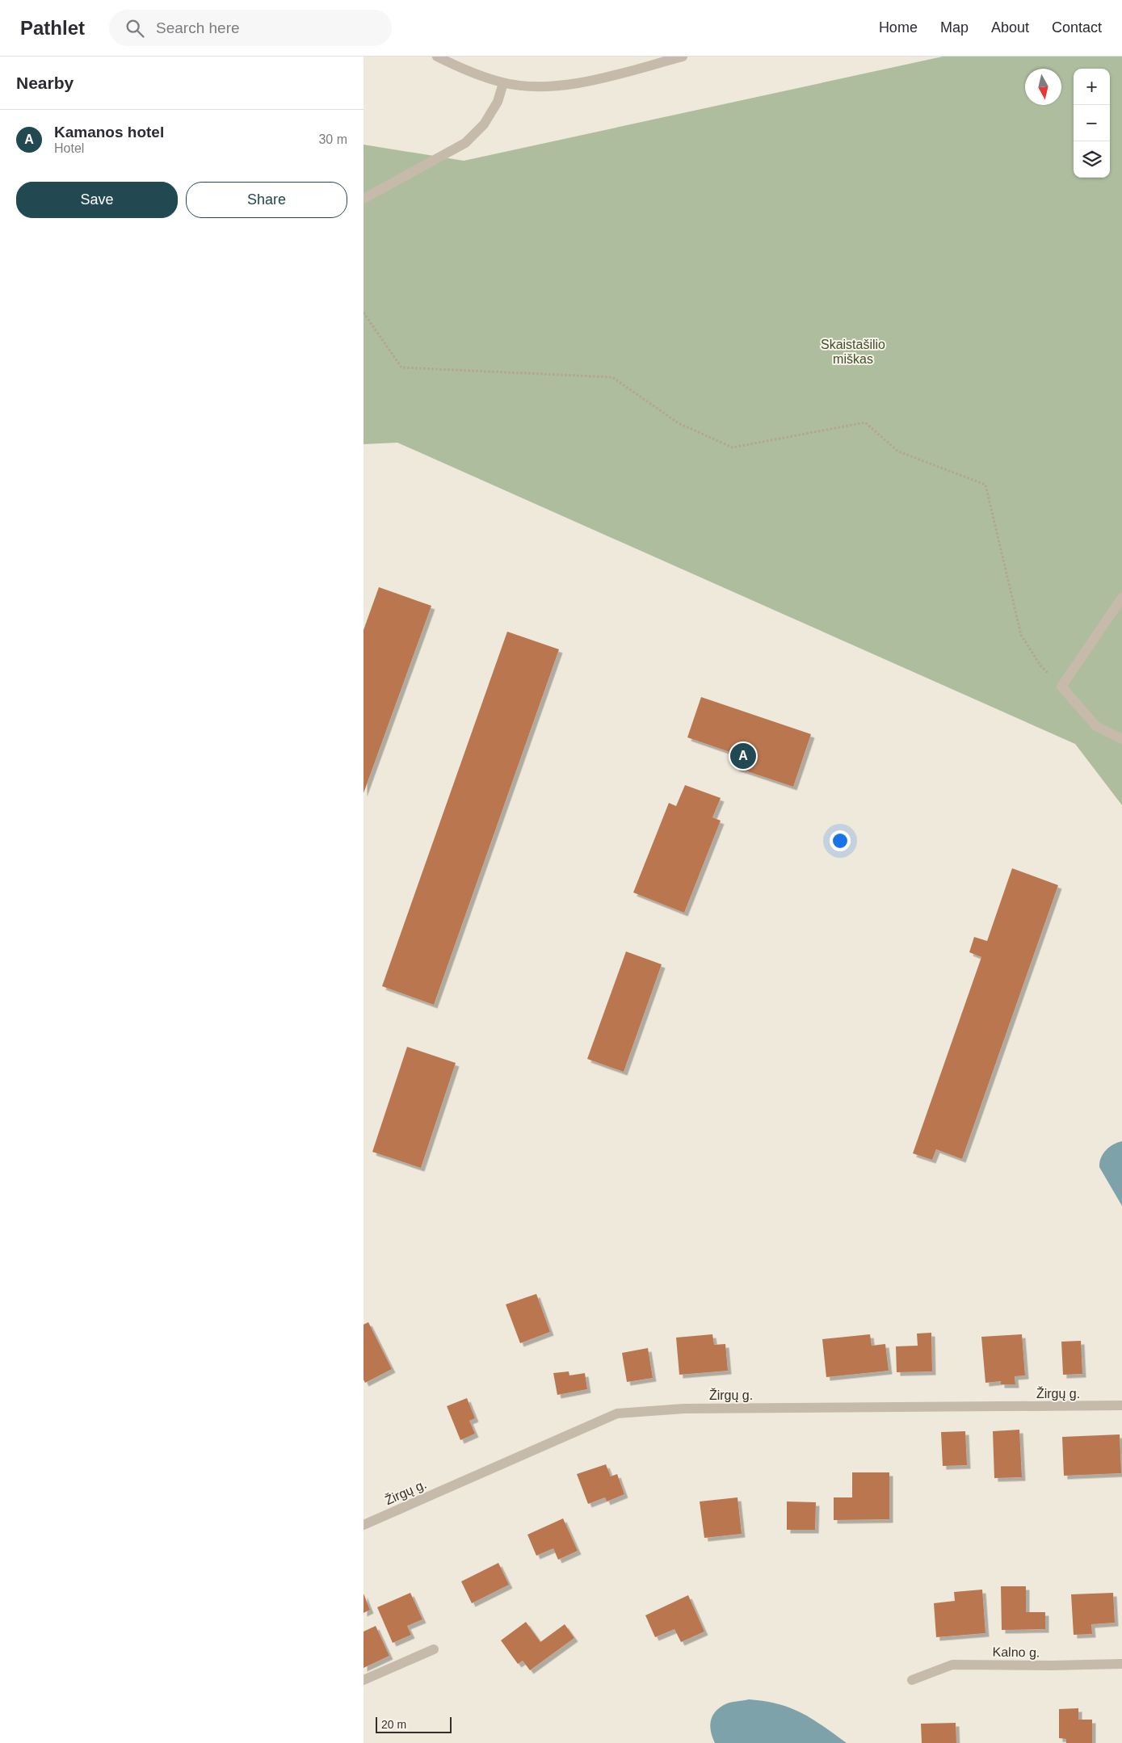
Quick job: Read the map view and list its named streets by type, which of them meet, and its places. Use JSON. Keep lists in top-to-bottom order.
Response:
{
  "streets": {
    "street": ["Žirgų g.", "Kalno g."]
  },
  "parks": ["Skaistašilio miškas"],
  "scale_bar": "20 m",
  "north": "bottom",
  "page": {
    "header": "Pathlet",
    "search": "Search here",
    "nav": [
      "Home",
      "Map",
      "About",
      "Contact"
    ],
    "heading": "Nearby",
    "map_buttons": ["+", "−"],
    "list": [
      {
        "mark": "A",
        "name": "Kamanos hotel",
        "note": "Hotel",
        "value": "30 m"
      }
    ],
    "buttons": ["Save", "Share"],
    "pins": "A",
    "scale": "20 m"
  }
}
